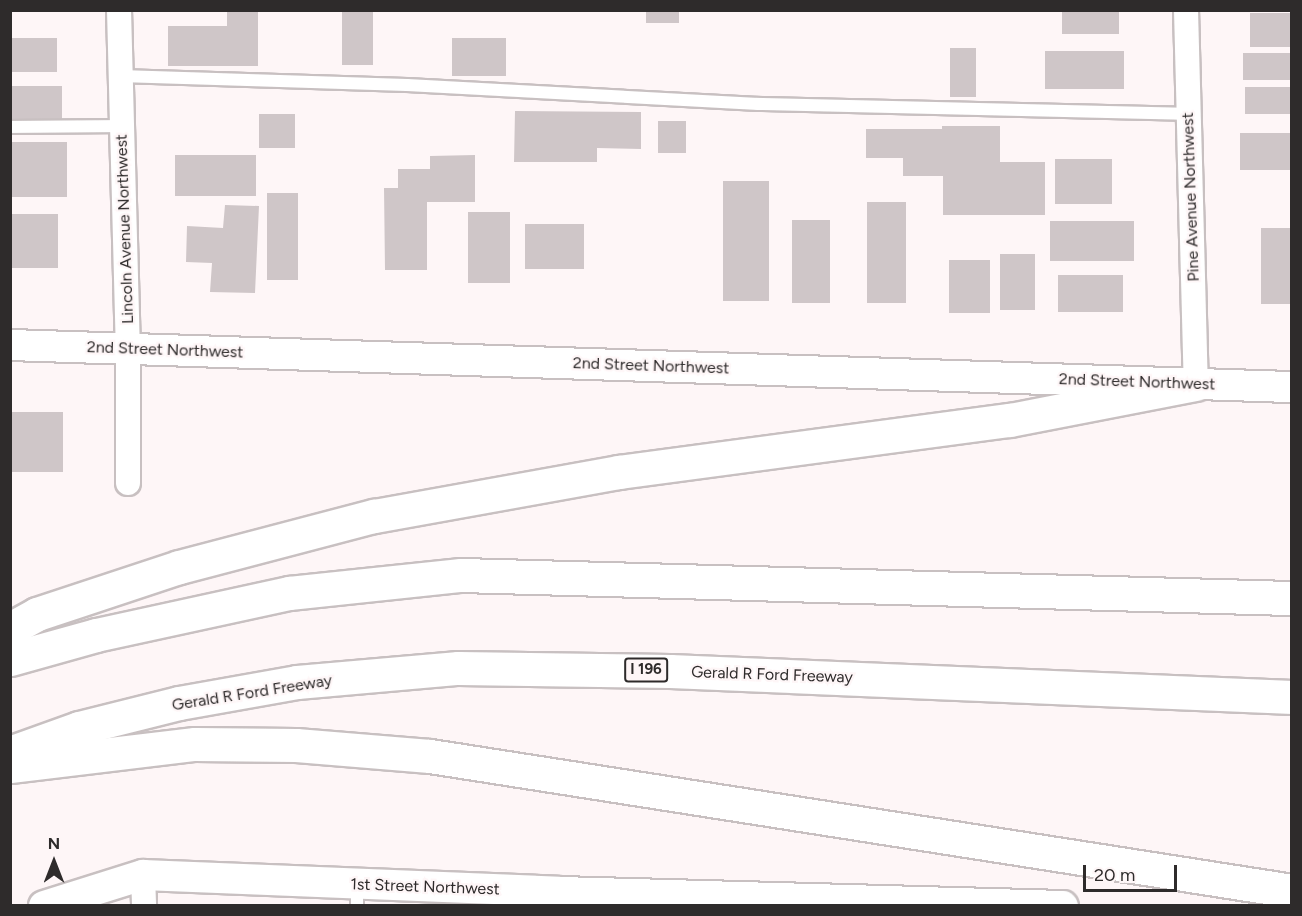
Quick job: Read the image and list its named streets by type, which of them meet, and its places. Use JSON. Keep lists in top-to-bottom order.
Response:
{
  "streets": {
    "highway": ["I 196", "Gerald R Ford Freeway"],
    "street": [
      "Pine Avenue Northwest",
      "Lincoln Avenue Northwest",
      "2nd Street Northwest",
      "1st Street Northwest"
    ]
  },
  "crossings": [
    ["Pine Avenue Northwest", "2nd Street Northwest"],
    ["Lincoln Avenue Northwest", "2nd Street Northwest"]
  ],
  "scale_bar": "20 m",
  "north": "top"
}
